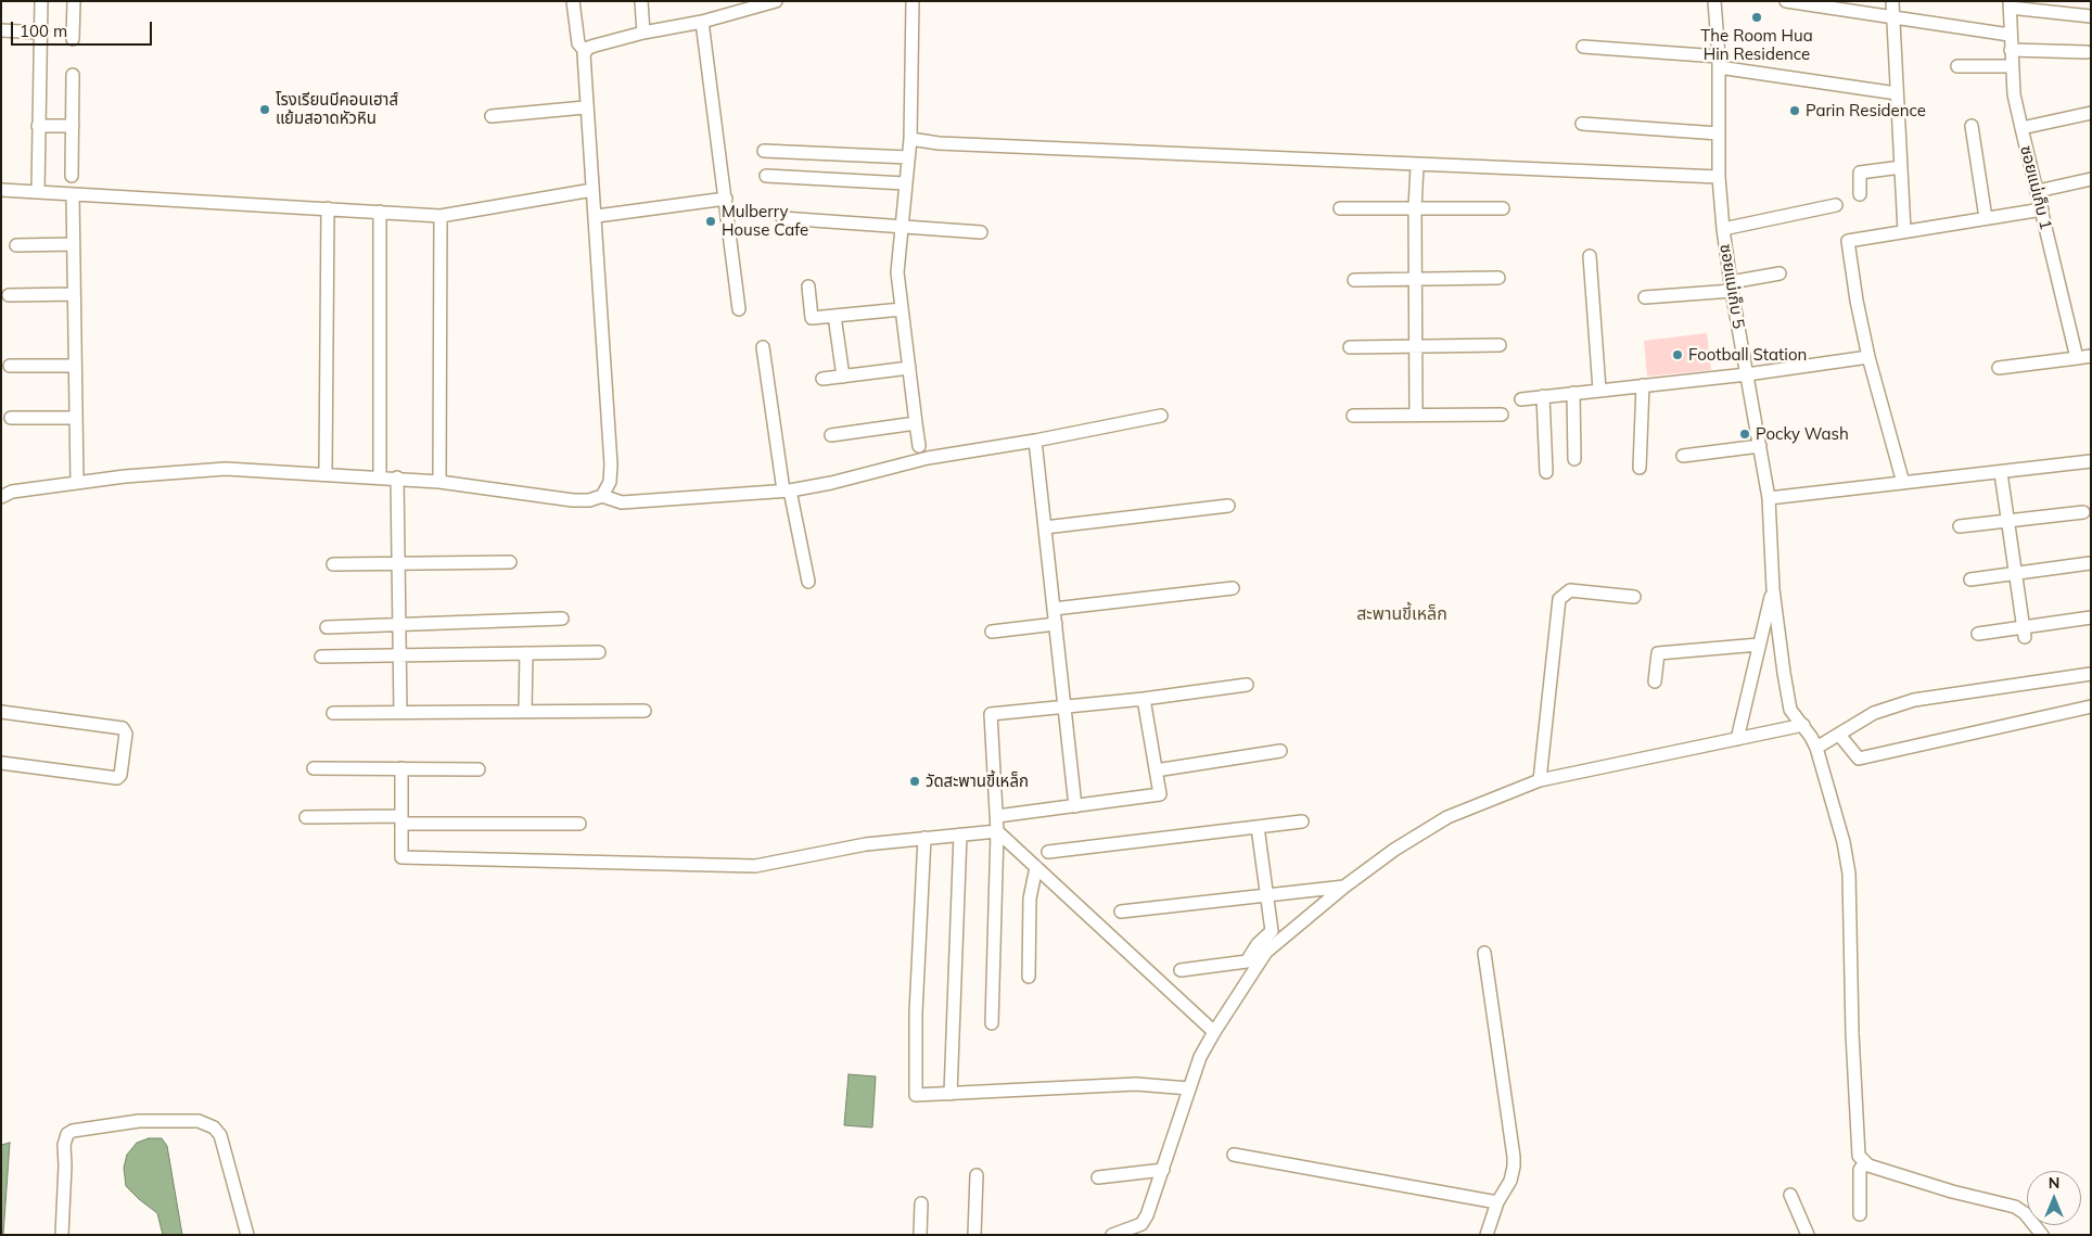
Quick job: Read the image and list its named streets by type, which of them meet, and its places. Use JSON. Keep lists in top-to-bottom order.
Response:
{
  "streets": {
    "street": ["ซอยแม่เก็บ 1", "ซอยแม่เก็บ 5"]
  },
  "districts": ["สะพานขี้เหล็ก"],
  "places": [
    "The Room Hua Hin Residence",
    "โรงเรียนบีคอนเฮาส์ แย้มสอาดหัวหิน",
    "Parin Residence",
    "Mulberry House Cafe",
    "Football Station",
    "Pocky Wash",
    "วัดสะพานขี้เหล็ก"
  ],
  "scale_bar": "100 m",
  "north": "top"
}
